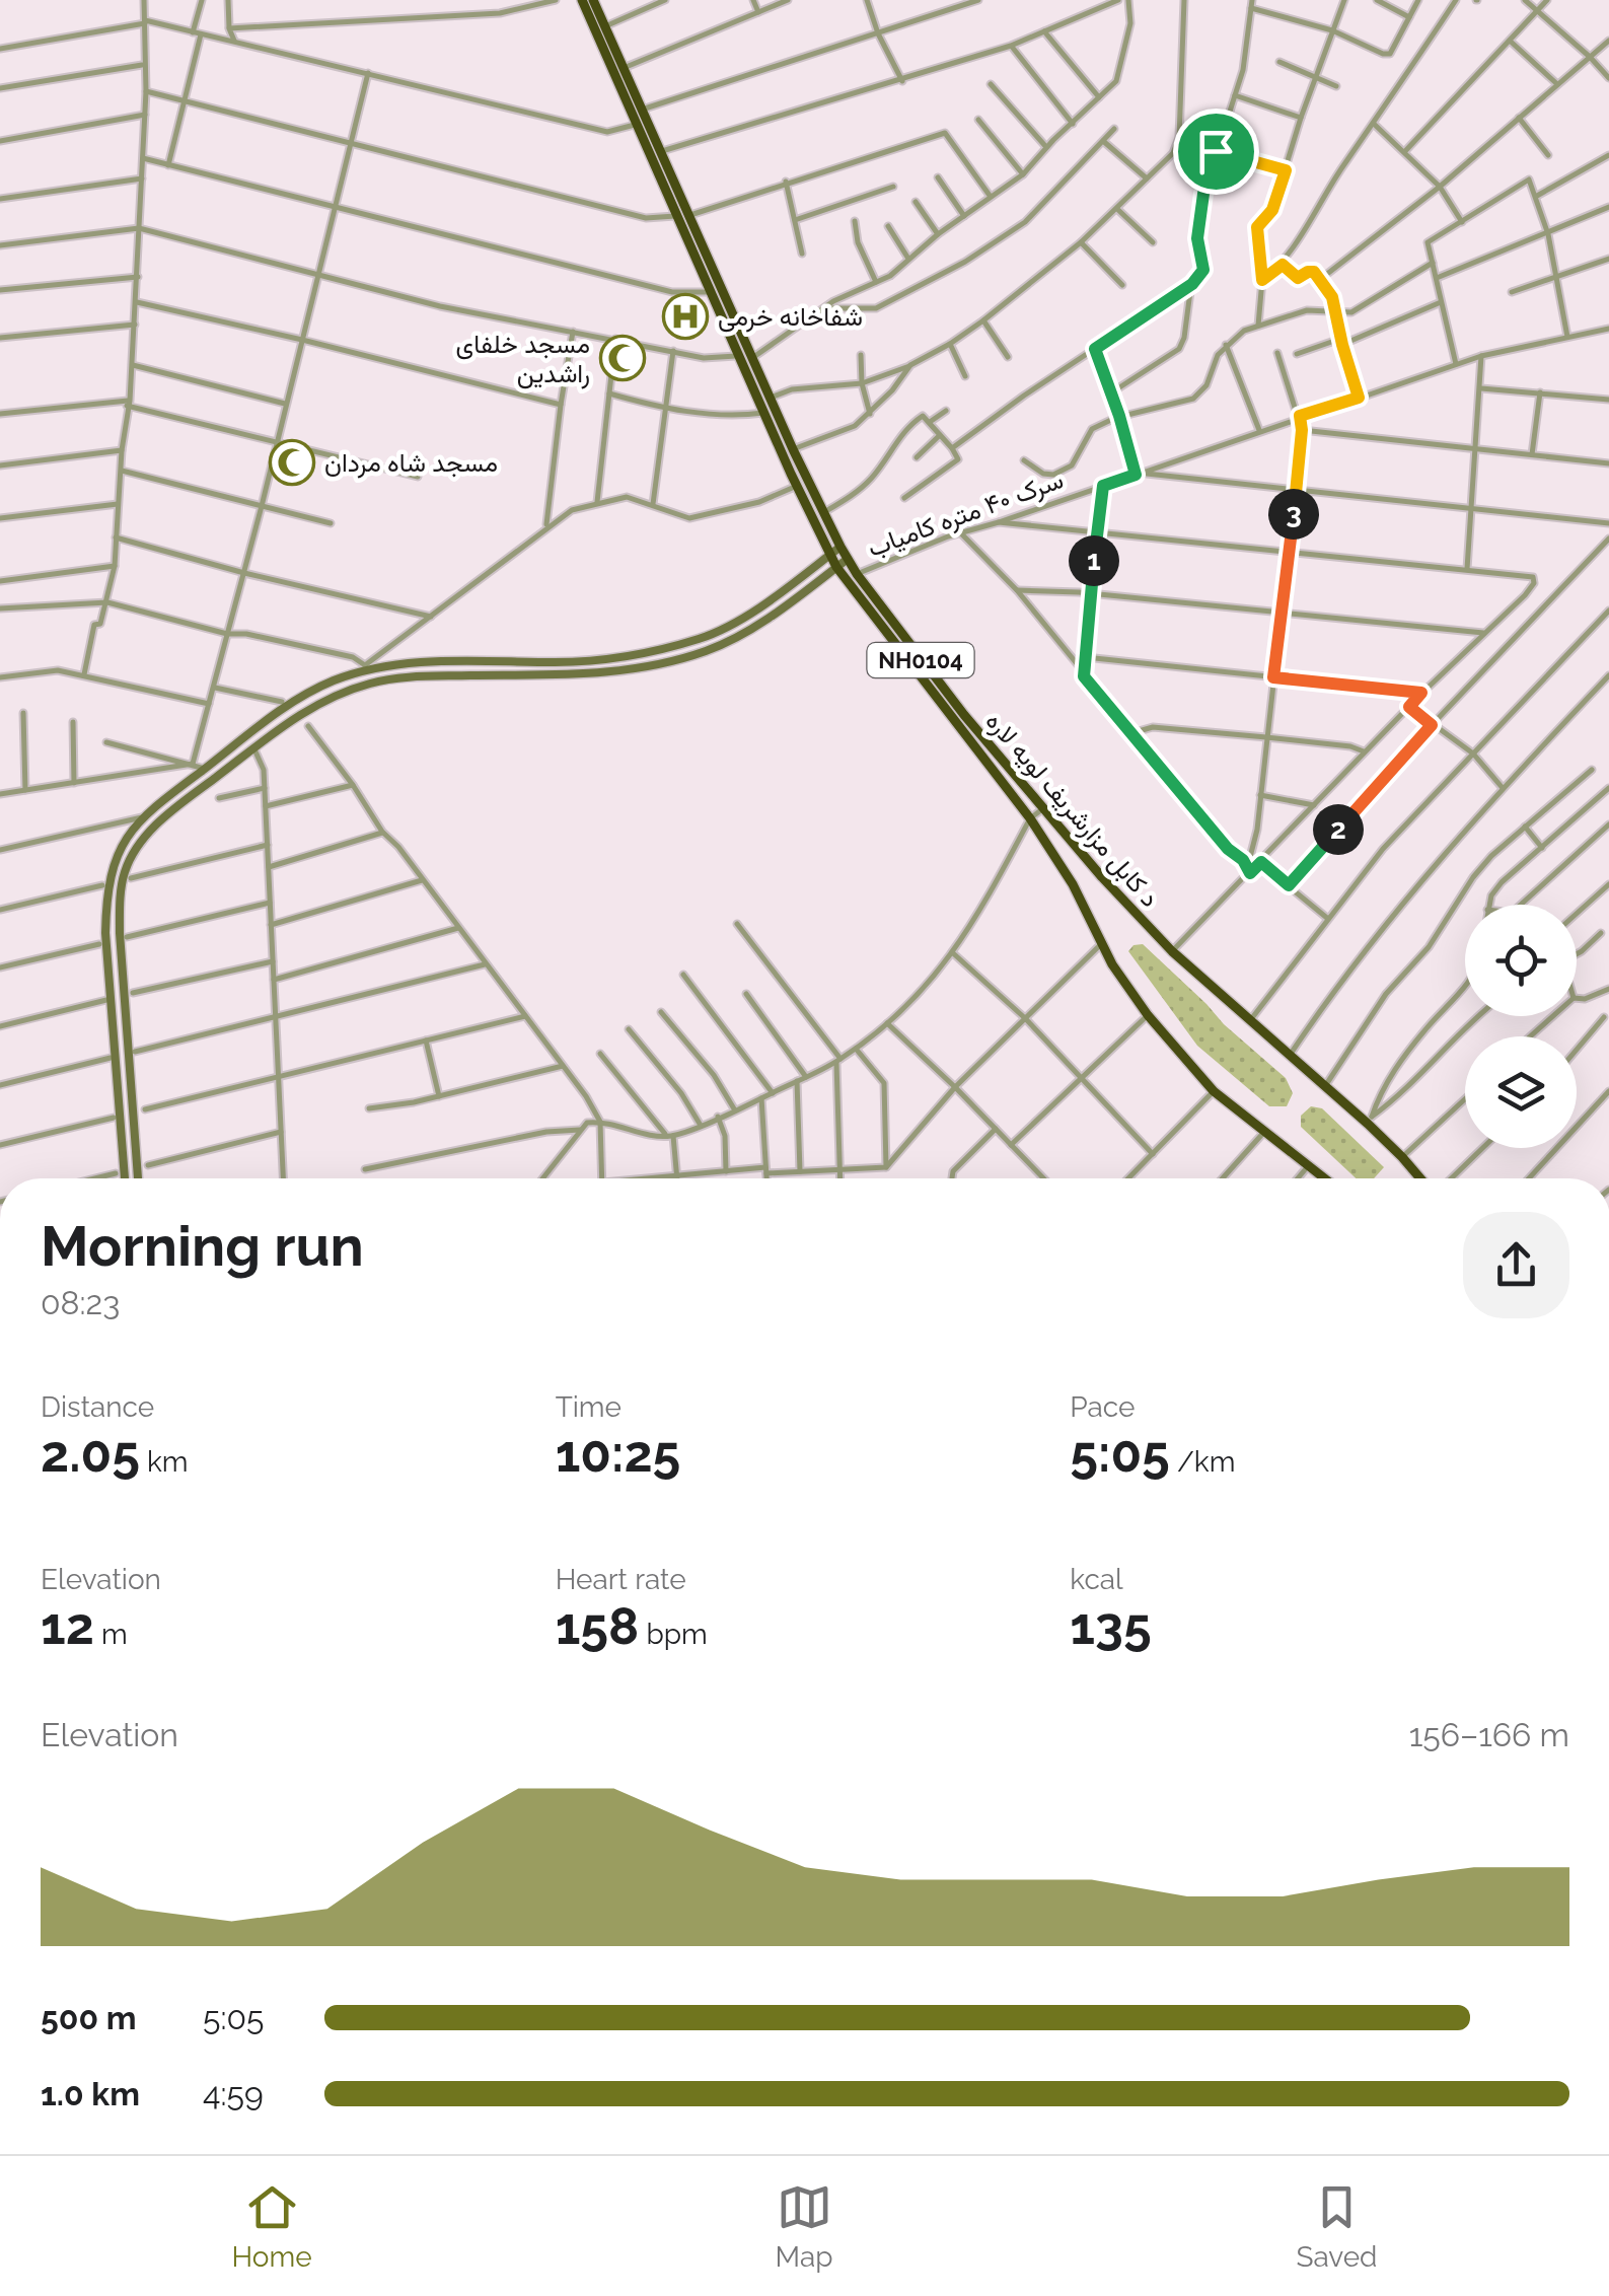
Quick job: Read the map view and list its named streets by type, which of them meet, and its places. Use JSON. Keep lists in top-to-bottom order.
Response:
{
  "streets": {
    "highway": ["NH0104", "د کابل مزارشریف لویه لاره"],
    "street": ["سرک ۴۰ متره کامیاب"]
  },
  "crossings": [
    ["سرک ۴۰ متره کامیاب", "د کابل مزارشریف لویه لاره"]
  ],
  "places": {
    "hospital": ["شفاخانه خرمی"],
    "mosque": ["مسجد خلفای راشدین", "مسجد شاه مردان"]
  },
  "page": {
    "pins": ["3", "1", "2"],
    "heading": ["Morning run", "08:23"],
    "stats": [
      ["Distance", "2.05 km"],
      ["Time", "10:25"],
      ["Pace", "5:05 /km"],
      ["Elevation", "12 m"],
      ["Heart rate", "158 bpm"],
      ["kcal", "135"]
    ],
    "chart": ["Elevation", "156–166 m"],
    "list": [
      {
        "name": "500 m",
        "note": "5:05"
      },
      {
        "name": "1.0 km",
        "note": "4:59"
      }
    ],
    "tabs": ["Home", "Map", "Saved"]
  }
}
